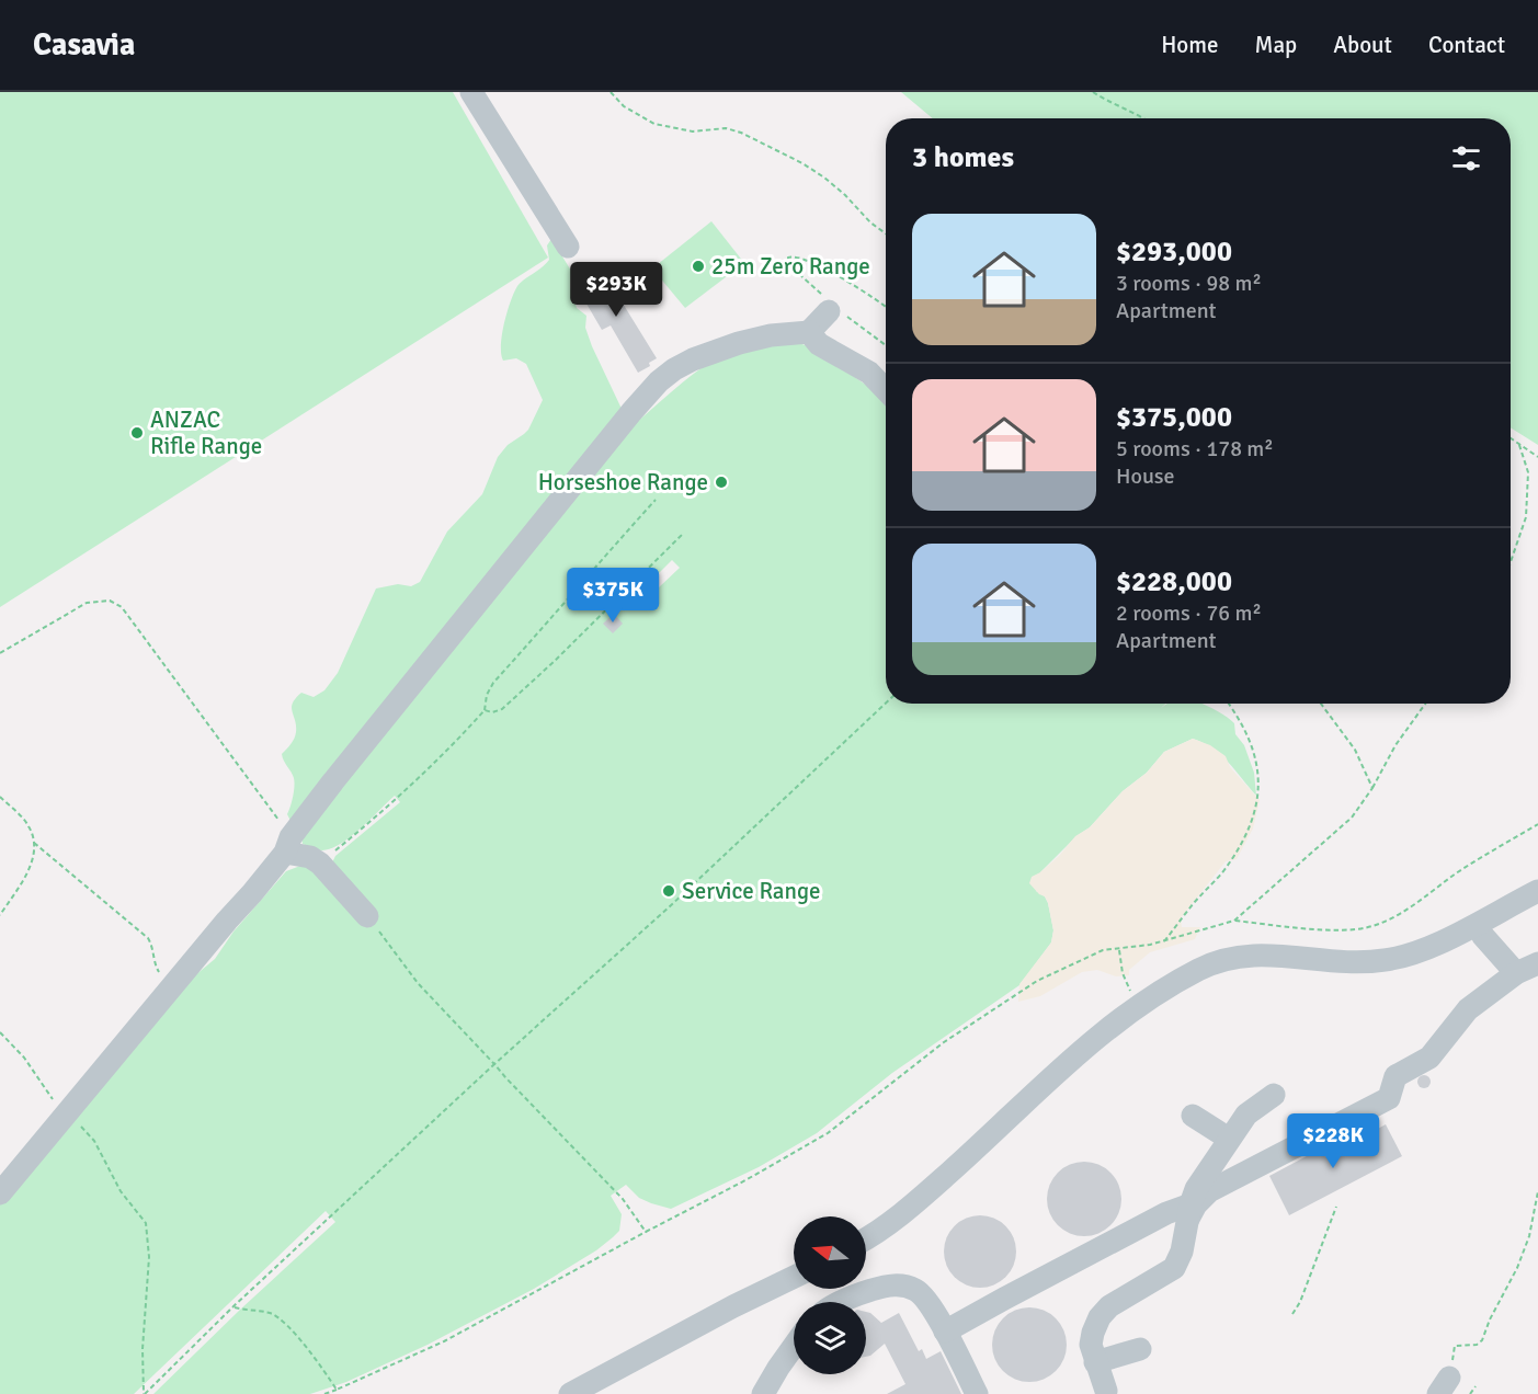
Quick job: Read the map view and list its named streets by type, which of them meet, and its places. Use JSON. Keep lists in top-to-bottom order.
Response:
{
  "places": [
    "25m Zero Range",
    "ANZAC Rifle Range",
    "Horseshoe Range",
    "Service Range"
  ],
  "north": "left",
  "page": {
    "header": "Casavia",
    "nav": [
      "Home",
      "Map",
      "About",
      "Contact"
    ],
    "heading": "3 homes",
    "list": [
      {
        "name": "$293,000",
        "note": "3 rooms · 98 m² · Apartment"
      },
      {
        "name": "$375,000",
        "note": "5 rooms · 178 m² · House"
      },
      {
        "name": "$228,000",
        "note": "2 rooms · 76 m² · Apartment"
      }
    ],
    "price": ["$293K", "$375K", "$228K"]
  }
}
